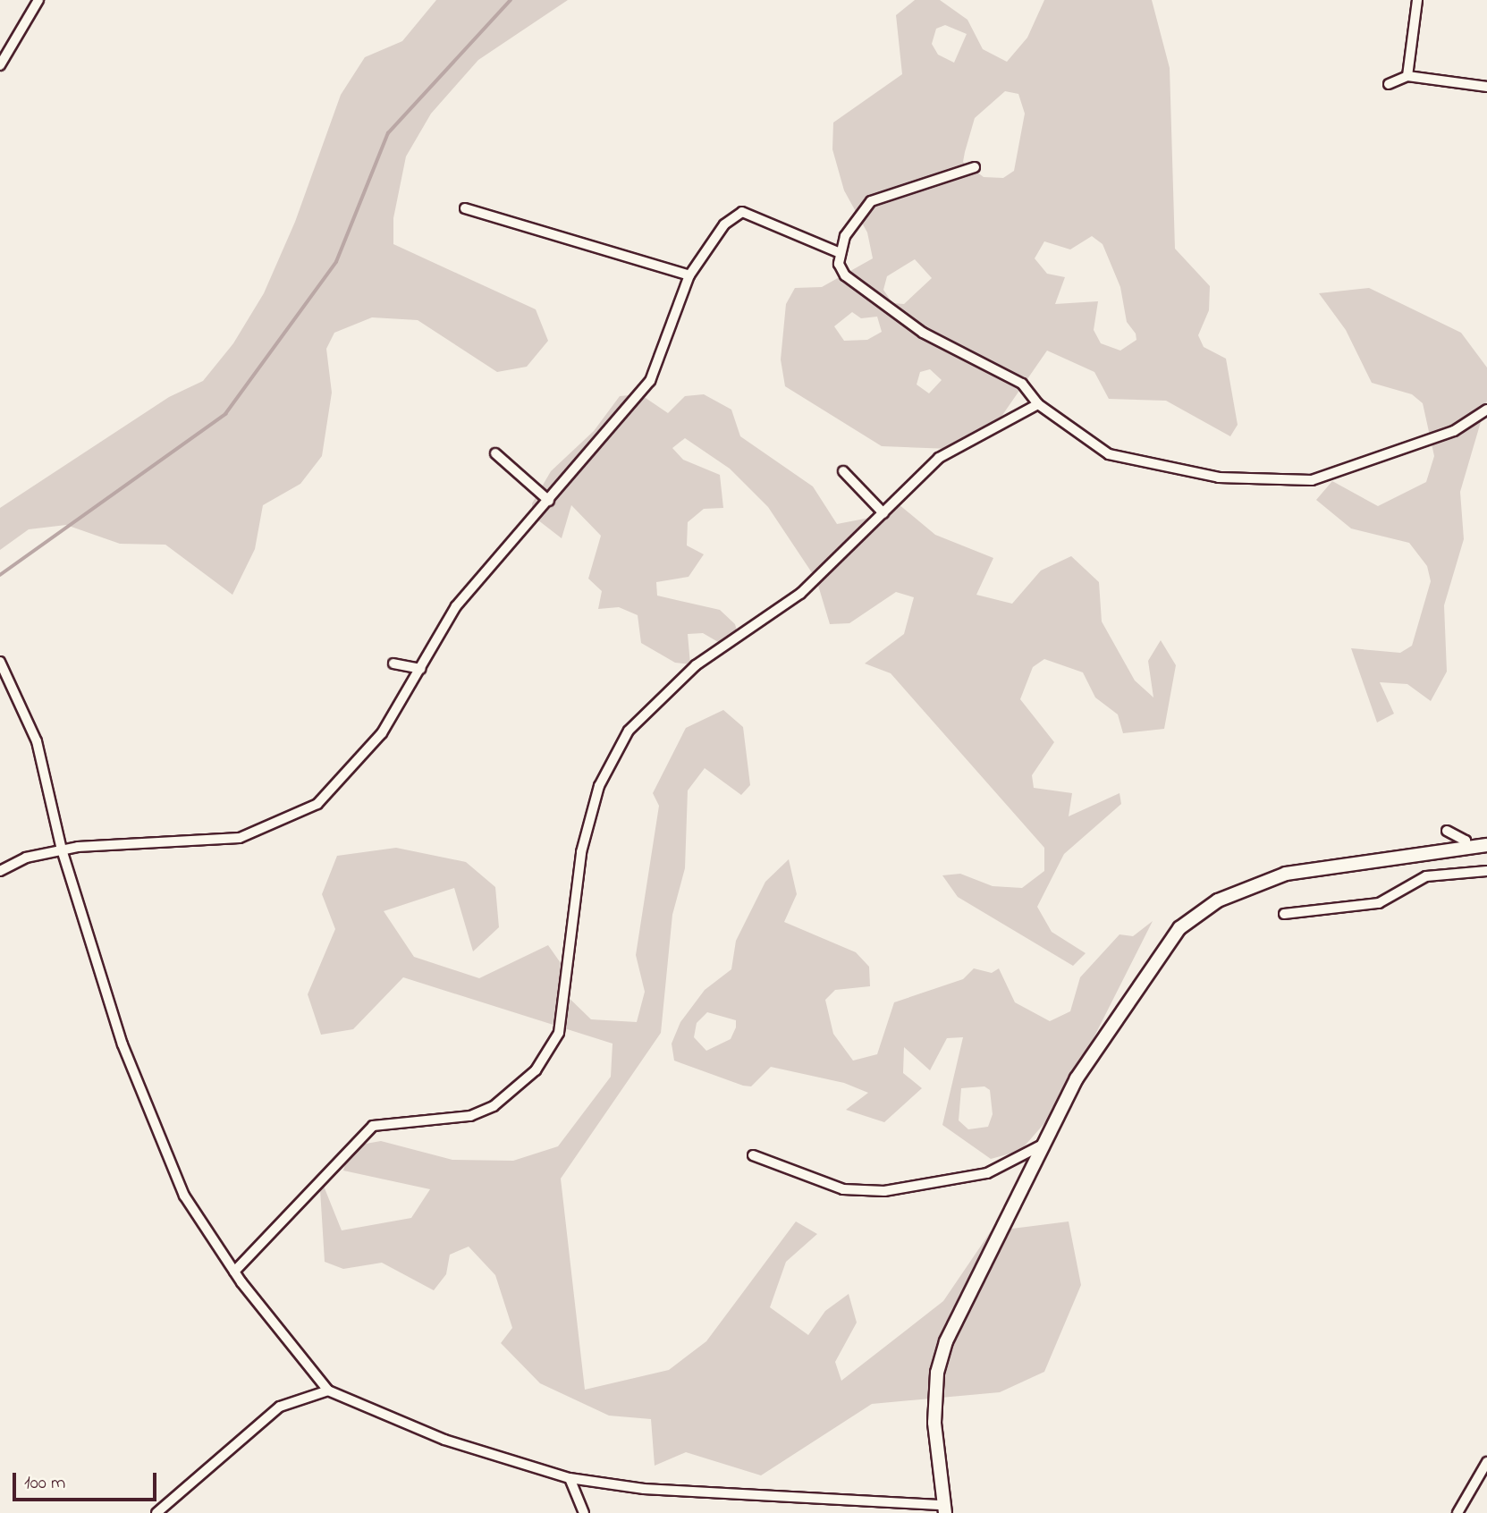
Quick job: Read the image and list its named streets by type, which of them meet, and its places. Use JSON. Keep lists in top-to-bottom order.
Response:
{
  "scale_bar": "100 m"
}
